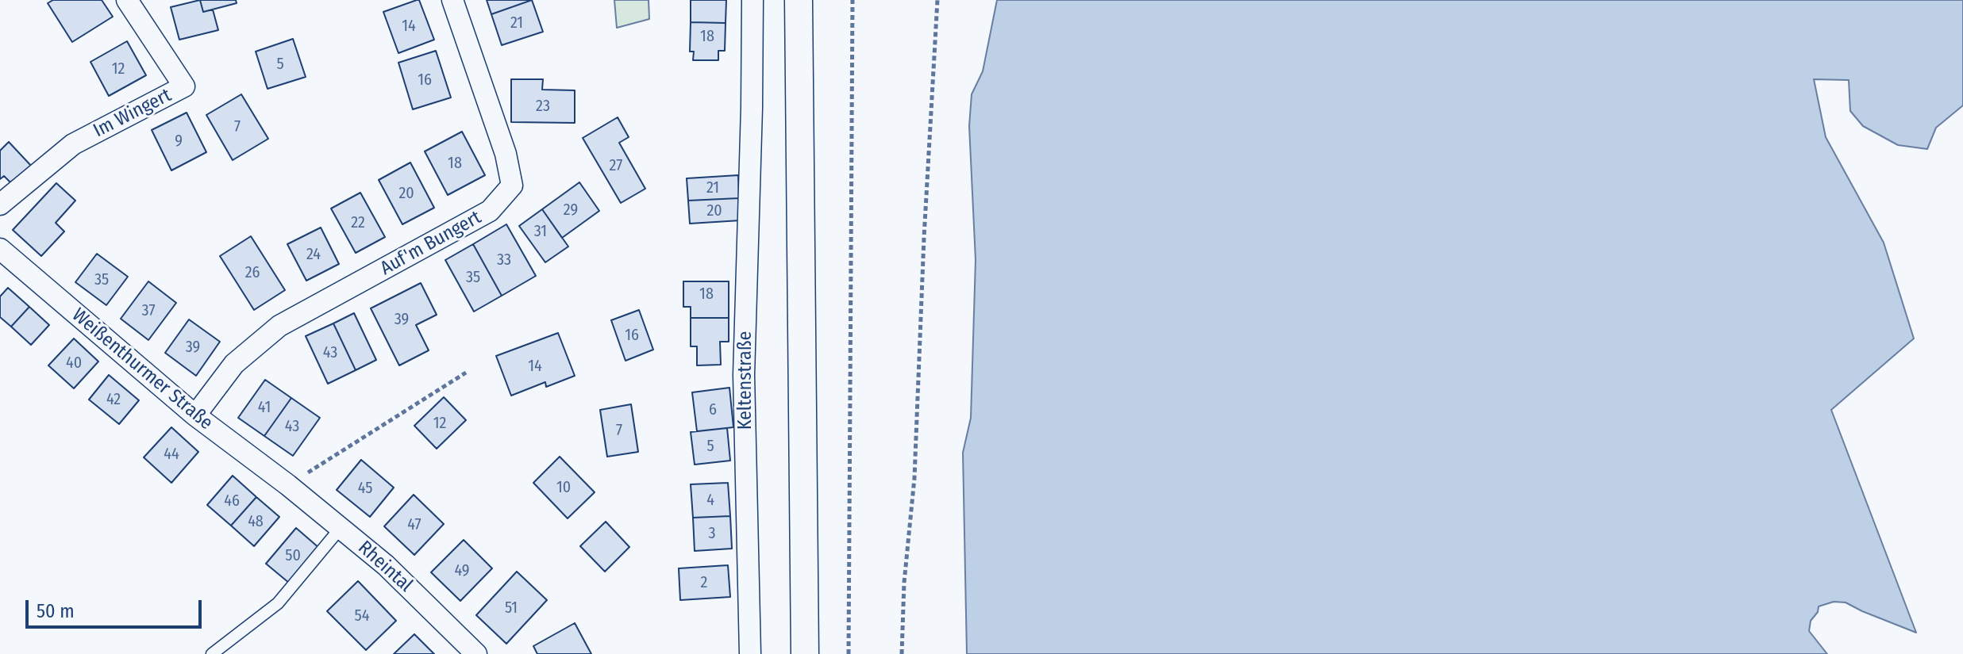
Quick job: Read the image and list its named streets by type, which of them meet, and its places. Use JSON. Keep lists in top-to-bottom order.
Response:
{
  "streets": {
    "street": [
      "Im Wingert",
      "Auf'm Bungert",
      "Weißenthurmer Straße",
      "Keltenstraße",
      "Rheintal"
    ]
  },
  "crossings": [
    ["Auf'm Bungert", "Weißenthurmer Straße"],
    ["Weißenthurmer Straße", "Rheintal"]
  ],
  "house_numbers": [
    "21",
    "14",
    "18",
    "5",
    "12",
    "16",
    "23",
    "7",
    "9",
    "18",
    "27",
    "21",
    "20",
    "29",
    "20",
    "22",
    "31",
    "24",
    "33",
    "26",
    "35",
    "35",
    "18",
    "37",
    "39",
    "16",
    "39",
    "43",
    "40",
    "14",
    "42",
    "41",
    "6",
    "12",
    "43",
    "7",
    "5",
    "44",
    "10",
    "45",
    "4",
    "46",
    "48",
    "47",
    "3",
    "50",
    "49",
    "2",
    "51",
    "54"
  ],
  "scale_bar": "50 m"
}
